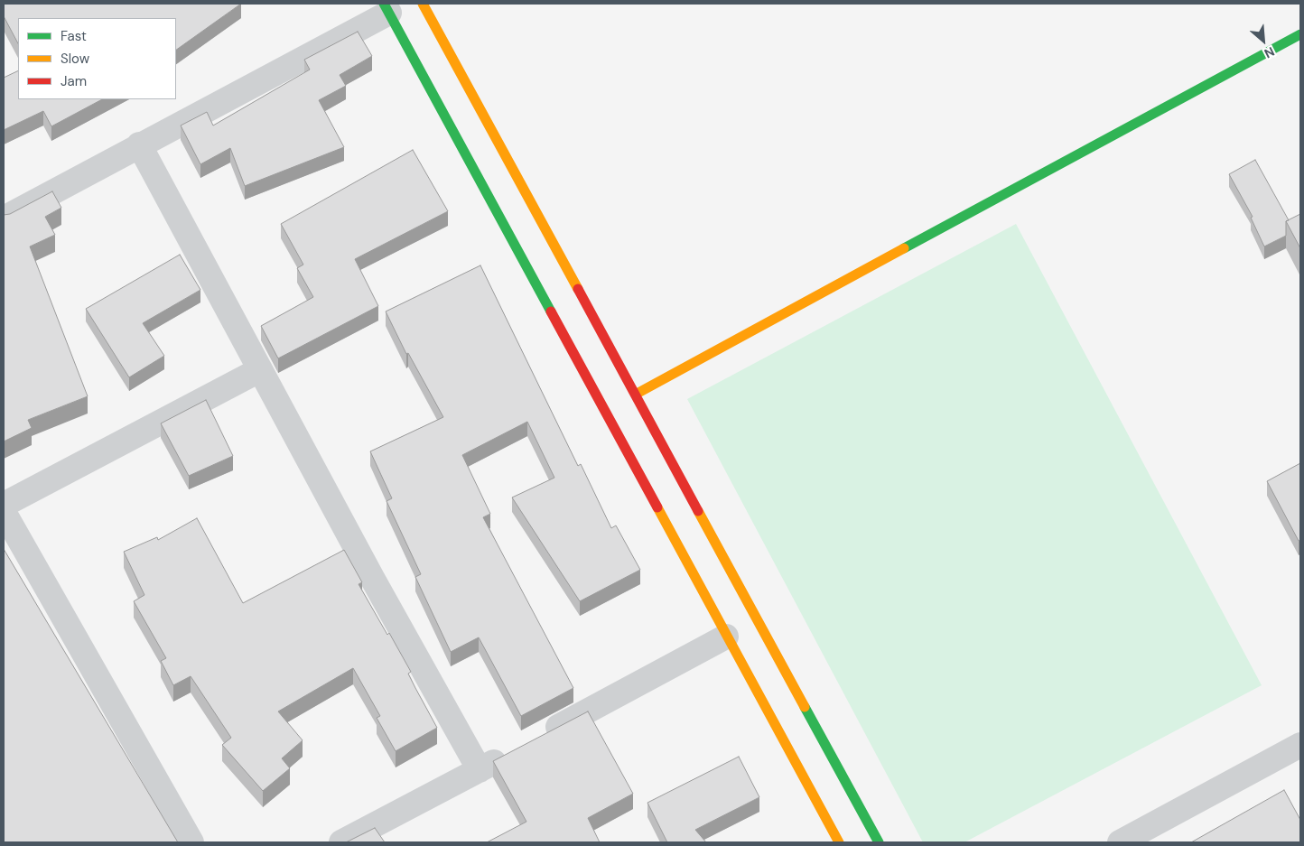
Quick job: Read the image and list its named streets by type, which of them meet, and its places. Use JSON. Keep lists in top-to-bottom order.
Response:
{
  "legend": ["Fast", "Slow", "Jam"],
  "north": "bottom right"
}
